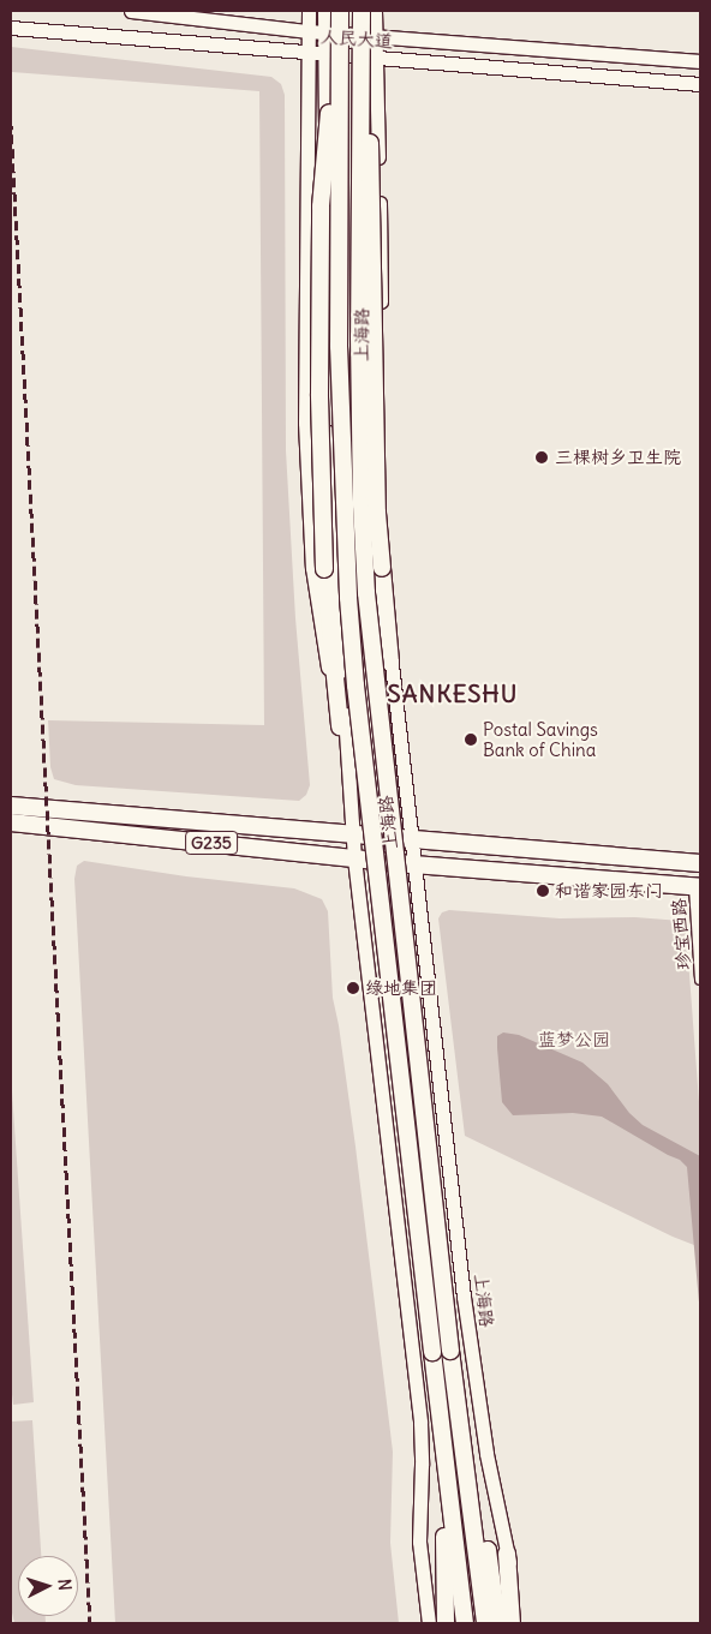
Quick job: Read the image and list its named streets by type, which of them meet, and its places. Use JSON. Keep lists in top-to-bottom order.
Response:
{
  "streets": {
    "highway": ["上海路", "G235"],
    "main road": ["人民大道"],
    "street": ["珍宝西路"]
  },
  "crossings": [
    ["人民大道", "上海路"],
    ["上海路", "G235"],
    ["G235", "珍宝西路"]
  ],
  "districts": ["SANKESHU"],
  "parks": ["蓝梦公园"],
  "places": [
    "三棵树乡卫生院",
    "Postal Savings Bank of China",
    "和谐家园东门",
    "绿地集团"
  ],
  "north": "right"
}
